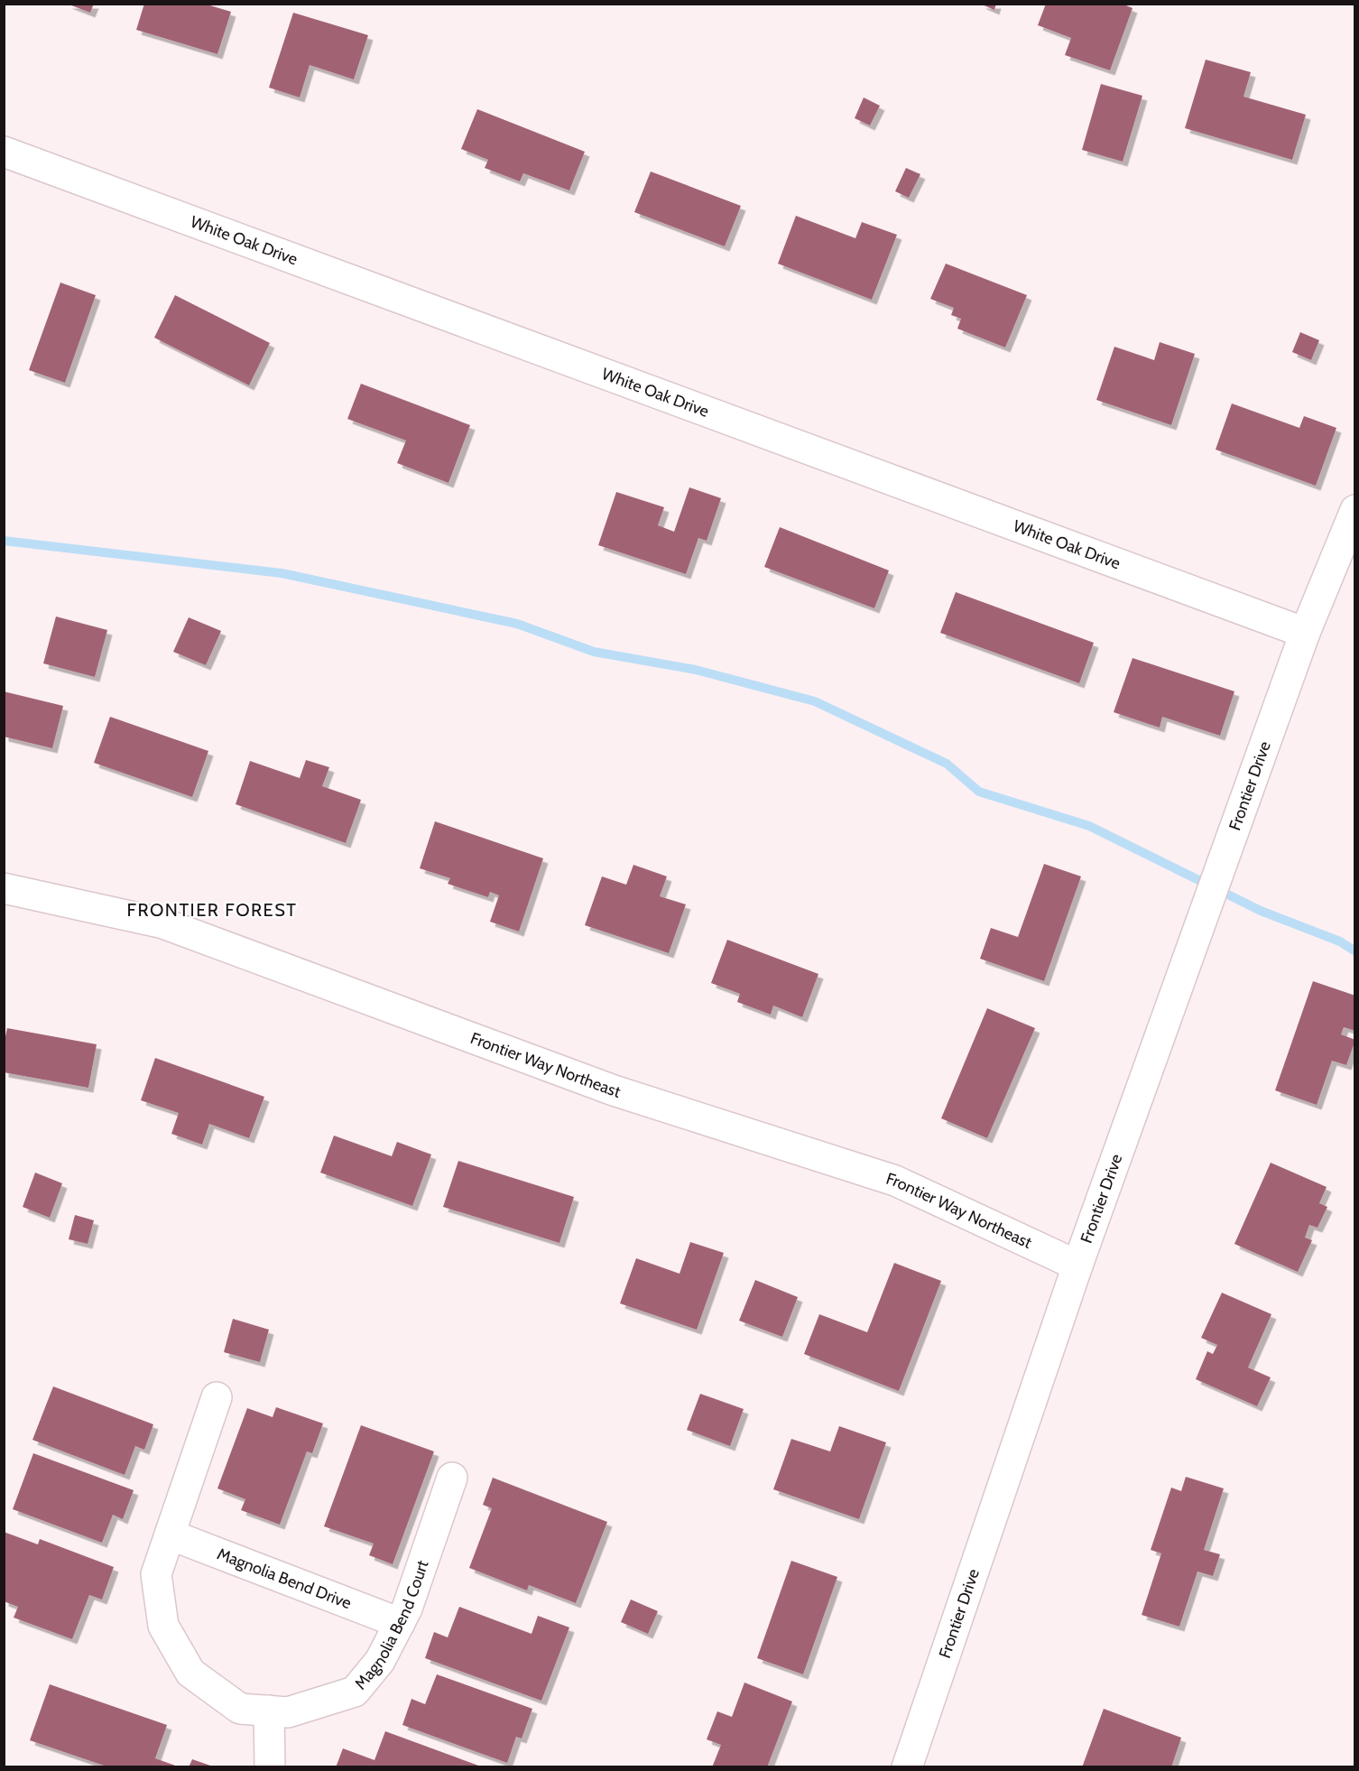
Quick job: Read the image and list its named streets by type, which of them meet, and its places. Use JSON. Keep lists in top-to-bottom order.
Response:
{
  "streets": {
    "street": [
      "White Oak Drive",
      "Frontier Drive",
      "Frontier Way Northeast",
      "Magnolia Bend Drive",
      "Magnolia Bend Court"
    ]
  },
  "crossings": [
    ["White Oak Drive", "Frontier Drive"],
    ["Frontier Drive", "Frontier Way Northeast"],
    ["Magnolia Bend Drive", "Magnolia Bend Court"]
  ],
  "districts": ["FRONTIER FOREST"]
}
